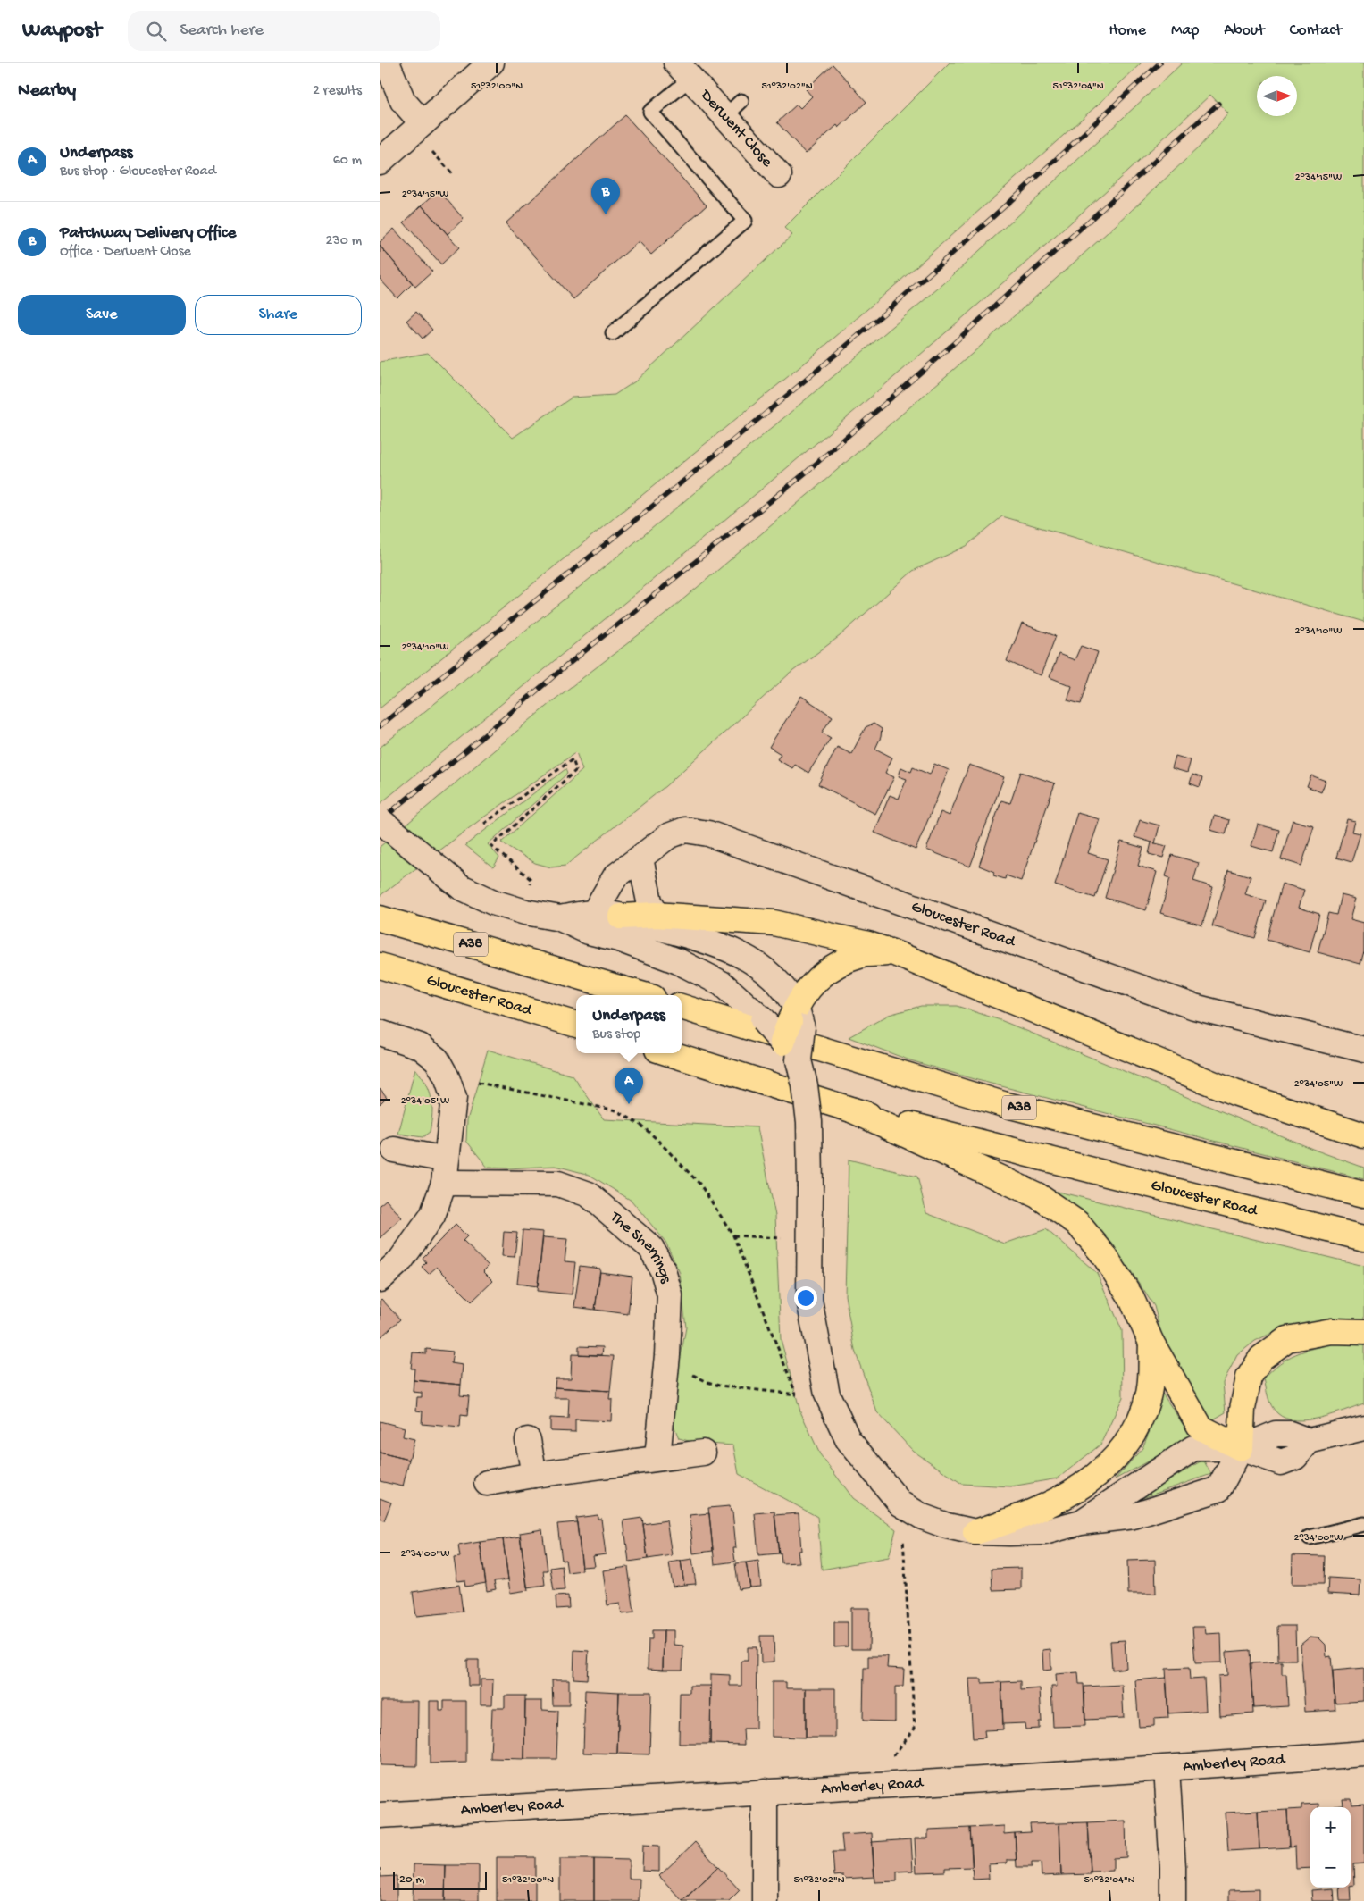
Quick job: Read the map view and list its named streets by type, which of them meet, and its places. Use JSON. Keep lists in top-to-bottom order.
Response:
{
  "streets": {
    "main road": ["Gloucester Road", "A38"],
    "street": ["Derwent Close", "The Sherrings", "Amberley Road"]
  },
  "scale_bar": "20 m",
  "north": "right",
  "page": {
    "header": "Waypost",
    "search": "Search here",
    "nav": [
      "Home",
      "Map",
      "About",
      "Contact"
    ],
    "heading": ["Nearby", "2 results"],
    "list": [
      {
        "mark": "A",
        "name": "Underpass",
        "note": "Bus stop · Gloucester Road",
        "value": "60 m"
      },
      {
        "mark": "B",
        "name": "Patchway Delivery Office",
        "note": "Office · Derwent Close",
        "value": "230 m"
      }
    ],
    "pins": ["B", "A"],
    "buttons": ["Save", "Share"],
    "popup": ["Underpass", "Bus stop"],
    "map_buttons": ["+", "−"],
    "scale": "20 m"
  },
  "coordinates": [
    "51°32'00\"N",
    "51°32'02\"N",
    "51°32'04\"N",
    "2°34'15\"W",
    "2°34'10\"W",
    "2°34'05\"W",
    "2°34'00\"W"
  ]
}
